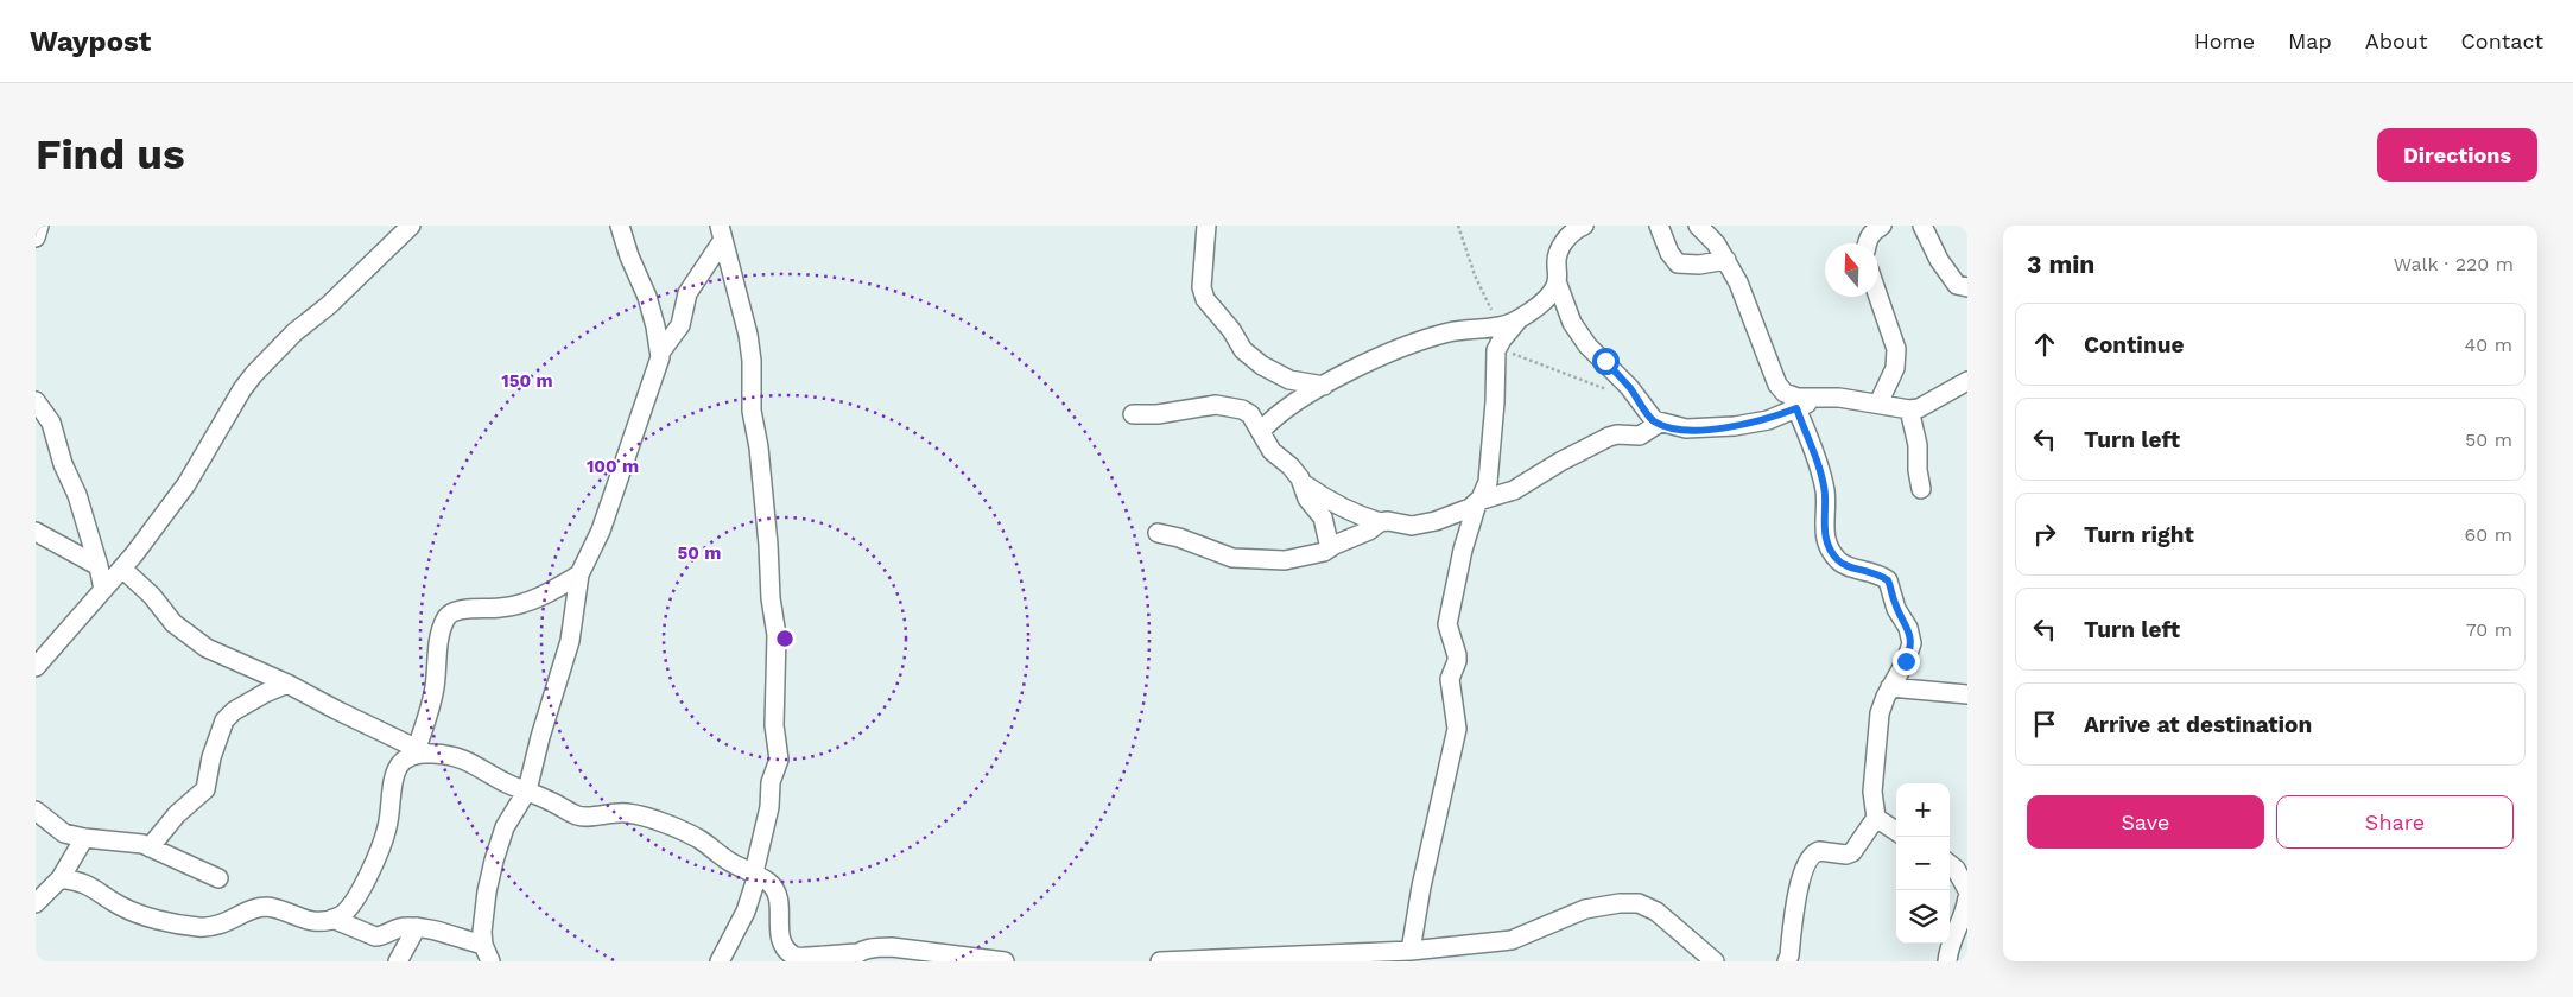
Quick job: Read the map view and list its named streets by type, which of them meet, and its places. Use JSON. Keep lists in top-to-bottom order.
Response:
{
  "north": "top",
  "page": {
    "header": "Waypost",
    "nav": [
      "Home",
      "Map",
      "About",
      "Contact"
    ],
    "buttons": [
      "Directions",
      ["Save", "Share"]
    ],
    "title": "Find us",
    "heading": ["3 min", "Walk · 220 m"],
    "list": [
      ["Continue", "40 m"],
      ["Turn left", "50 m"],
      ["Turn right", "60 m"],
      ["Turn left", "70 m"],
      "Arrive at destination"
    ],
    "map_buttons": ["+", "−"]
  },
  "rings": ["150 m", "100 m", "50 m"]
}
